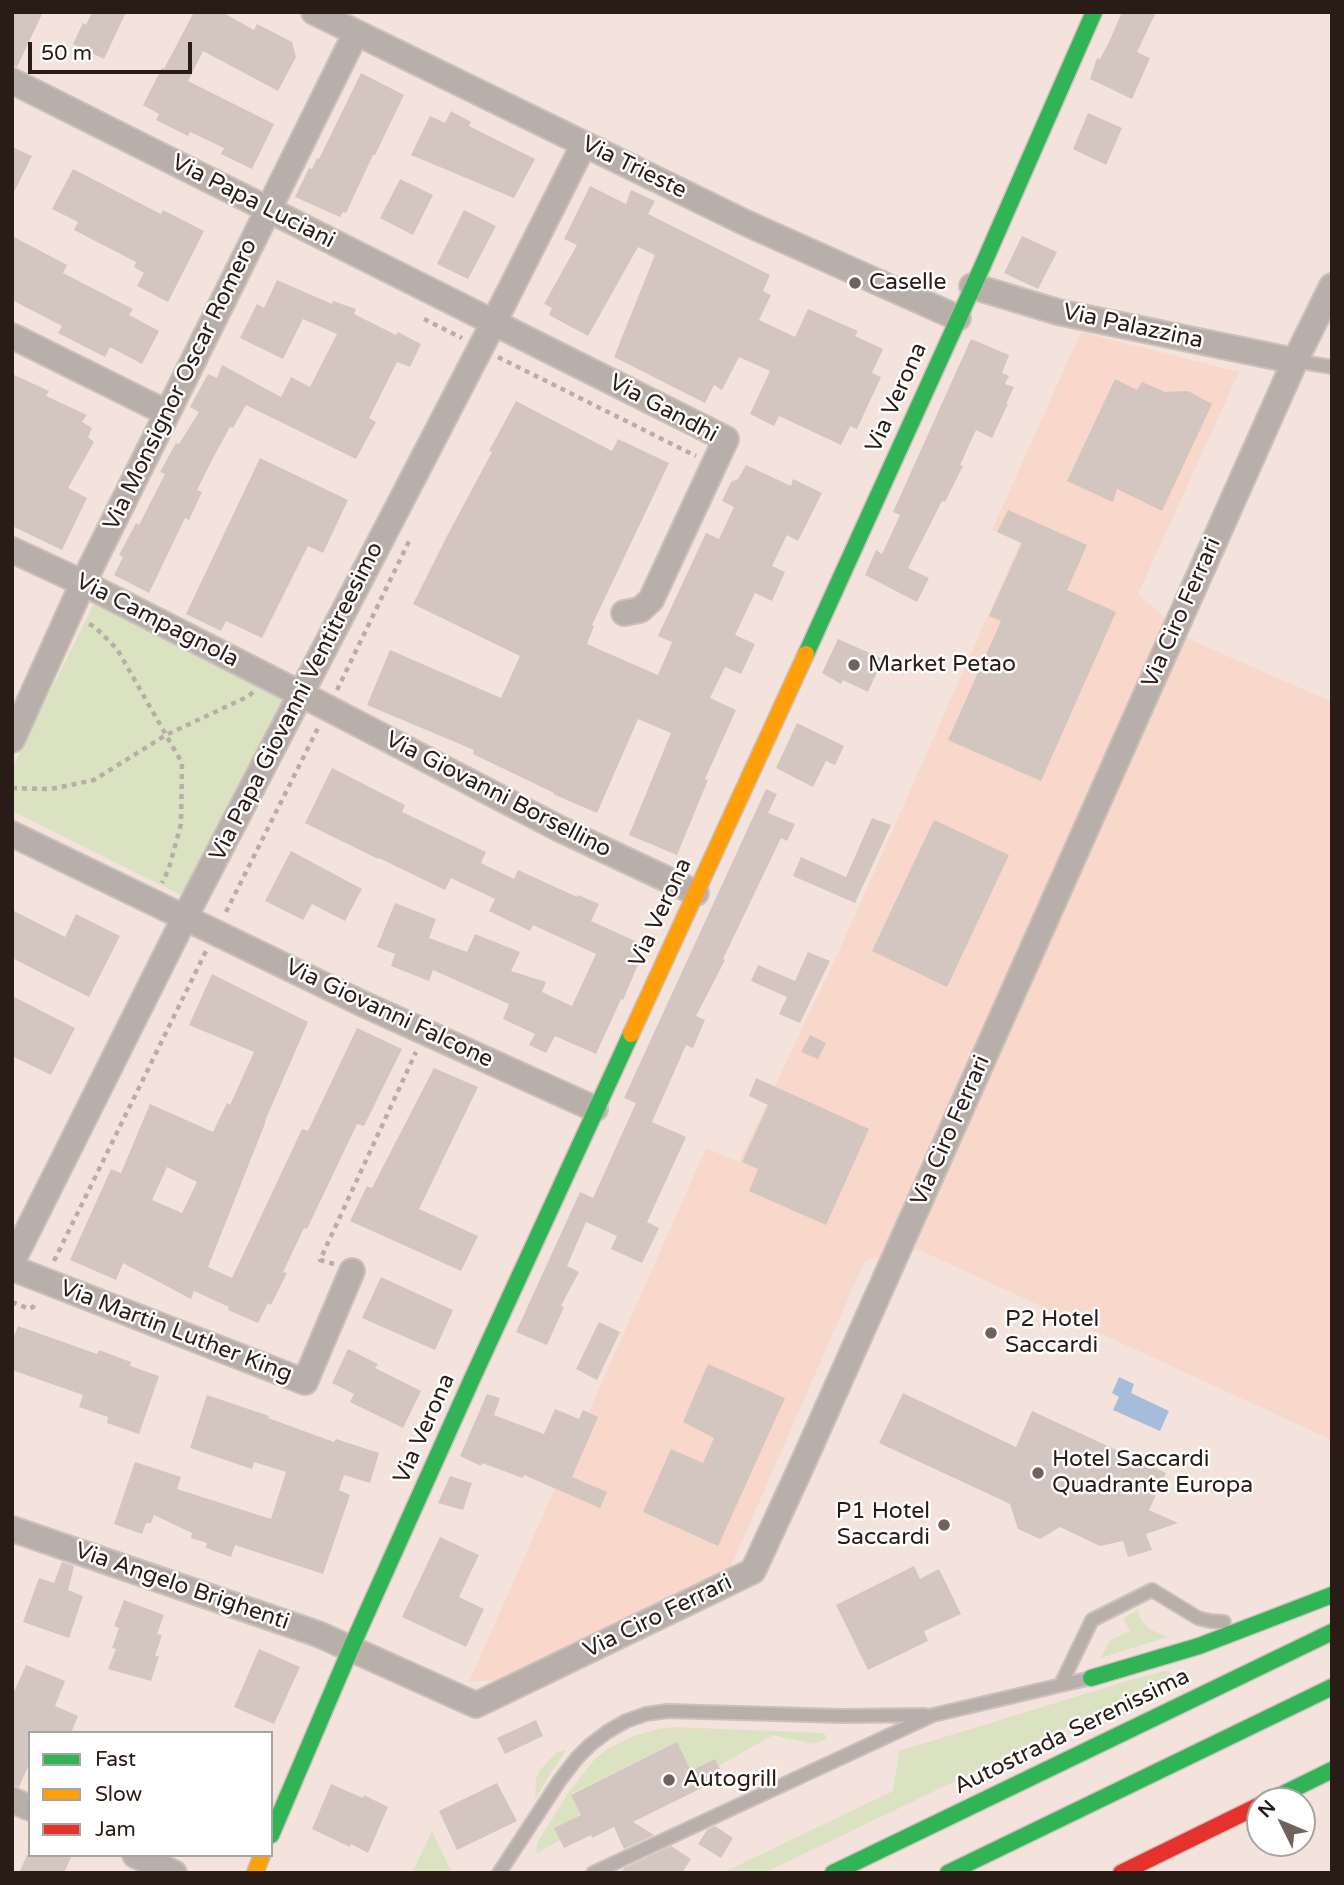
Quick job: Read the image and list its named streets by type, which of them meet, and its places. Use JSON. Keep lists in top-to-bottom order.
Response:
{
  "streets": {
    "main road": ["Via Verona", "Autostrada Serenissima"],
    "street": [
      "Via Trieste",
      "Via Papa Luciani",
      "Via Palazzina",
      "Via Monsignor Oscar Romero",
      "Via Gandhi",
      "Via Ciro Ferrari",
      "Via Campagnola",
      "Via Papa Giovanni Ventitreesimo",
      "Via Giovanni Borsellino",
      "Via Giovanni Falcone",
      "Via Martin Luther King",
      "Via Angelo Brighenti"
    ]
  },
  "crossings": [
    ["Via Trieste", "Via Monsignor Oscar Romero"],
    ["Via Trieste", "Via Verona"],
    ["Via Trieste", "Via Papa Giovanni Ventitreesimo"],
    ["Via Papa Luciani", "Via Monsignor Oscar Romero"],
    ["Via Papa Luciani", "Via Gandhi"],
    ["Via Papa Luciani", "Via Papa Giovanni Ventitreesimo"],
    ["Via Palazzina", "Via Verona"],
    ["Via Palazzina", "Via Ciro Ferrari"],
    ["Via Monsignor Oscar Romero", "Via Campagnola"],
    ["Via Verona", "Via Ciro Ferrari"],
    ["Via Verona", "Via Giovanni Borsellino"],
    ["Via Verona", "Via Giovanni Falcone"],
    ["Via Verona", "Via Angelo Brighenti"],
    ["Via Gandhi", "Via Papa Giovanni Ventitreesimo"],
    ["Via Ciro Ferrari", "Via Angelo Brighenti"],
    ["Via Campagnola", "Via Papa Giovanni Ventitreesimo"],
    ["Via Campagnola", "Via Giovanni Borsellino"],
    ["Via Papa Giovanni Ventitreesimo", "Via Giovanni Borsellino"],
    ["Via Papa Giovanni Ventitreesimo", "Via Giovanni Falcone"]
  ],
  "places": [
    "Caselle",
    "Market Petao",
    "P2 Hotel Saccardi",
    "Hotel Saccardi Quadrante Europa",
    "P1 Hotel Saccardi",
    "Autogrill"
  ],
  "legend": ["Fast", "Slow", "Jam"],
  "scale_bar": "50 m",
  "north": "top left"
}
